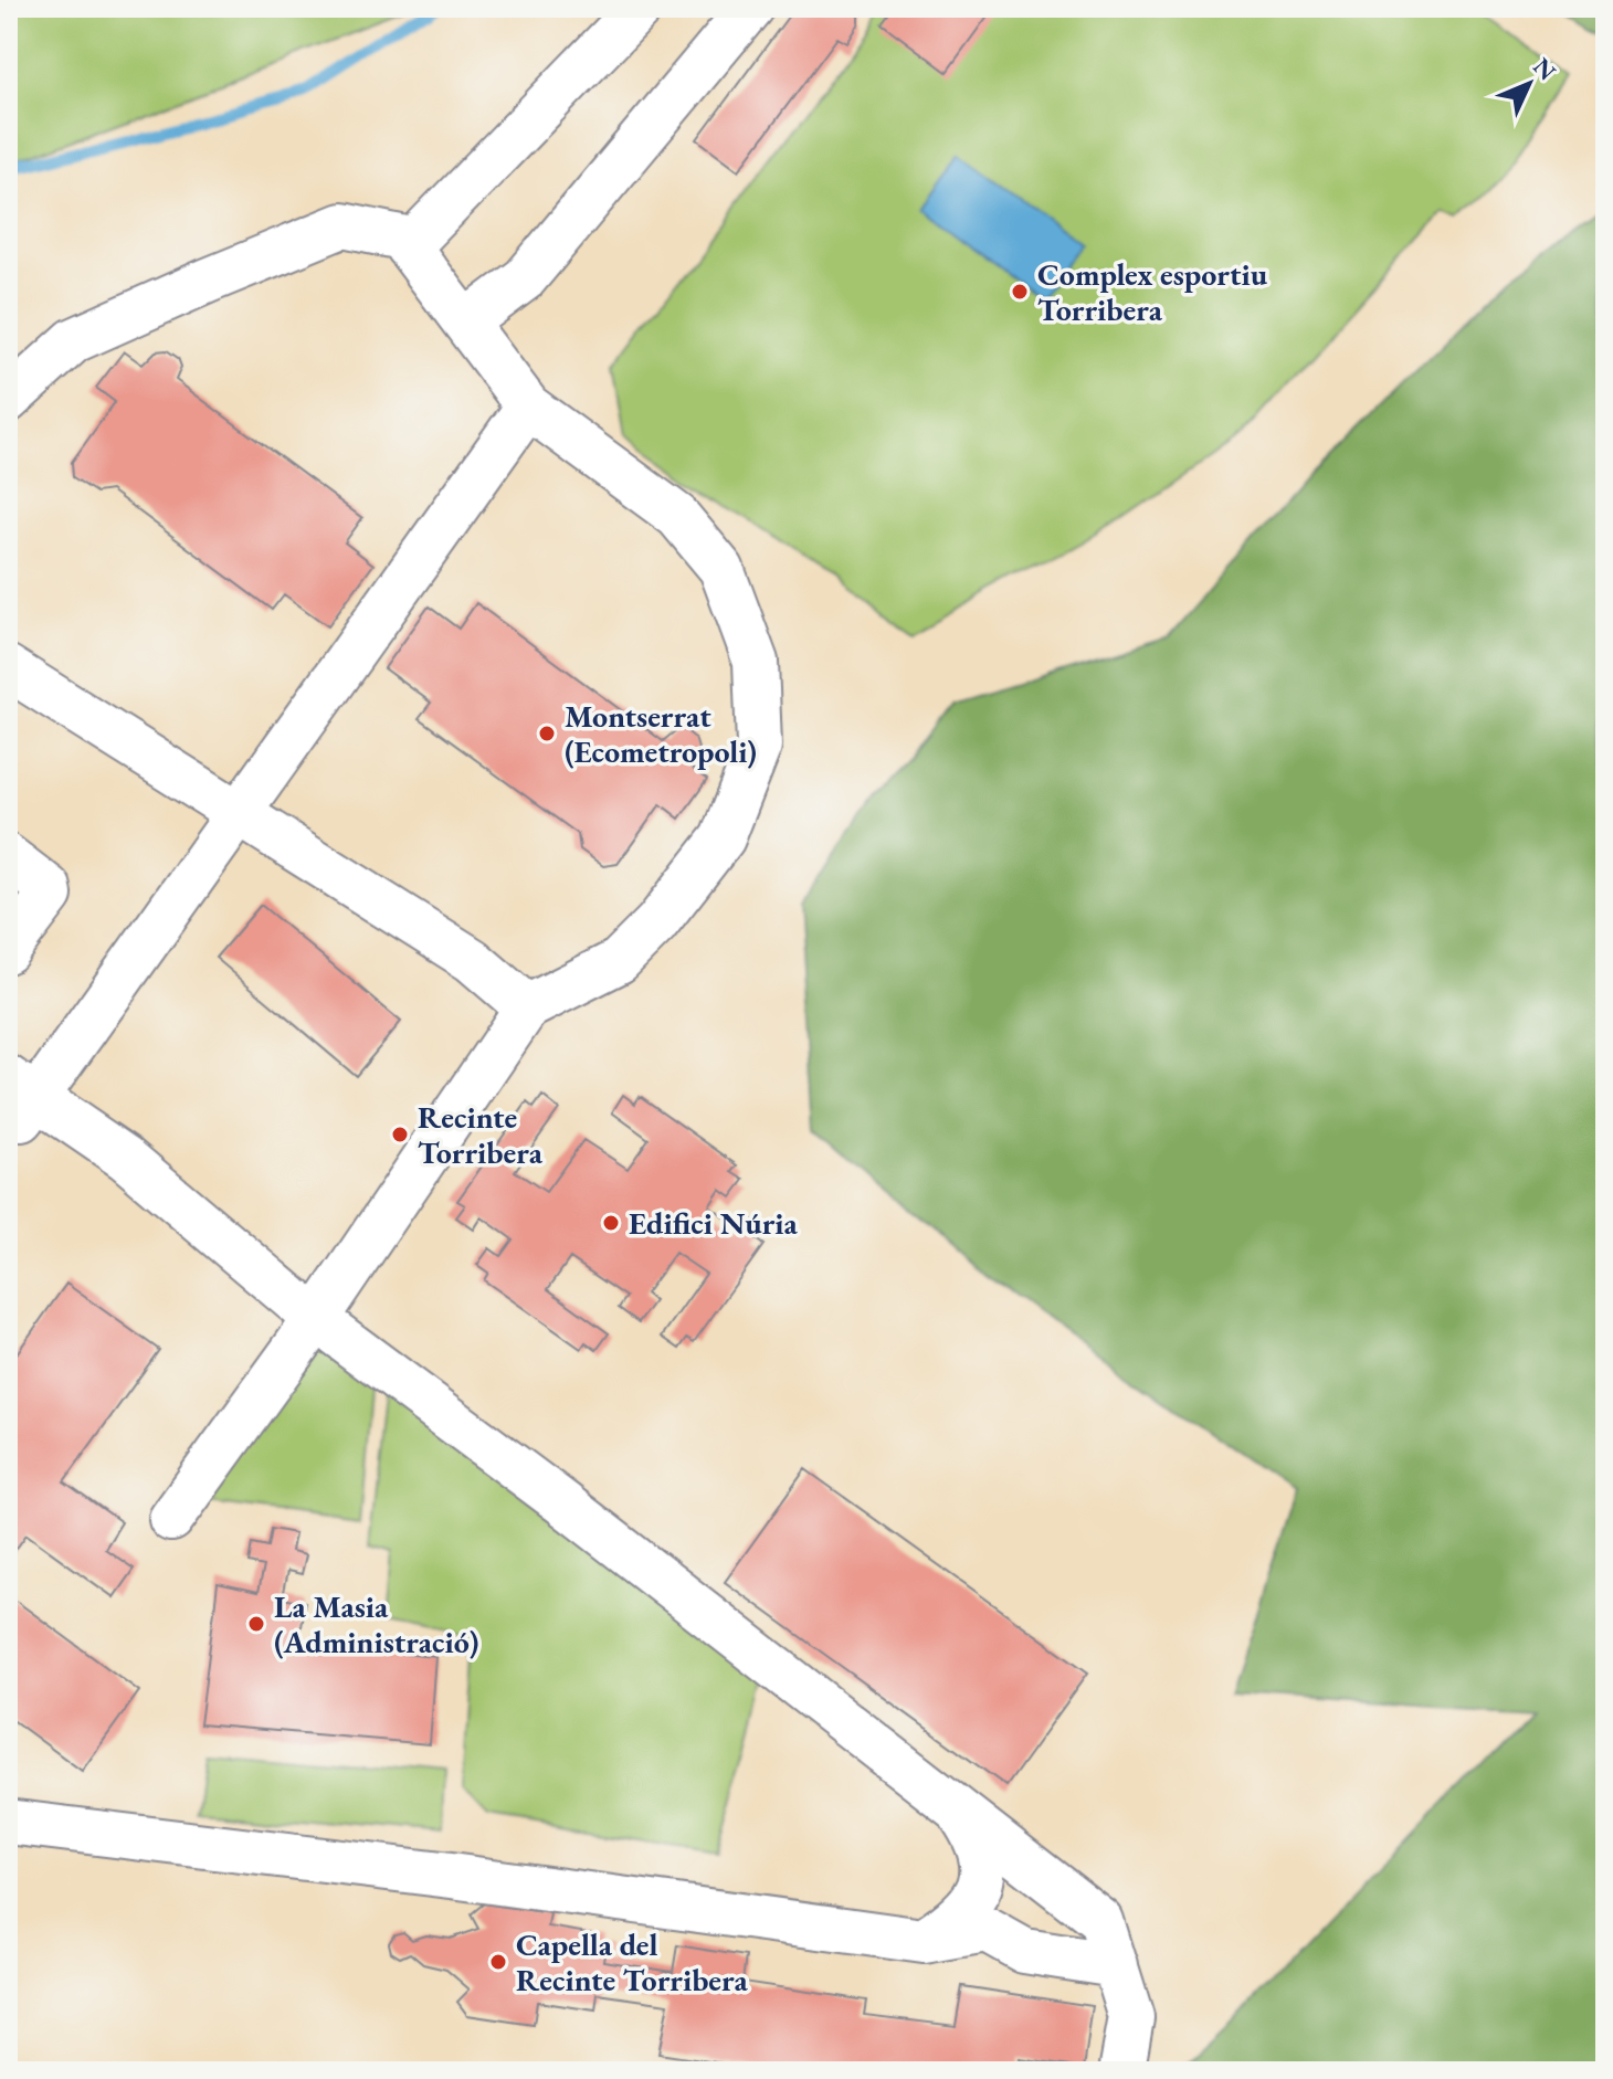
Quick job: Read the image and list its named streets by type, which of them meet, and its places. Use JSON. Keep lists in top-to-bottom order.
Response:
{
  "places": [
    "Complex esportiu Torribera",
    "Montserrat (Ecometropoli)",
    "Recinte Torribera",
    "Edifici Núria",
    "La Masia (Administració)",
    "Capella del Recinte Torribera"
  ],
  "north": "top right"
}
